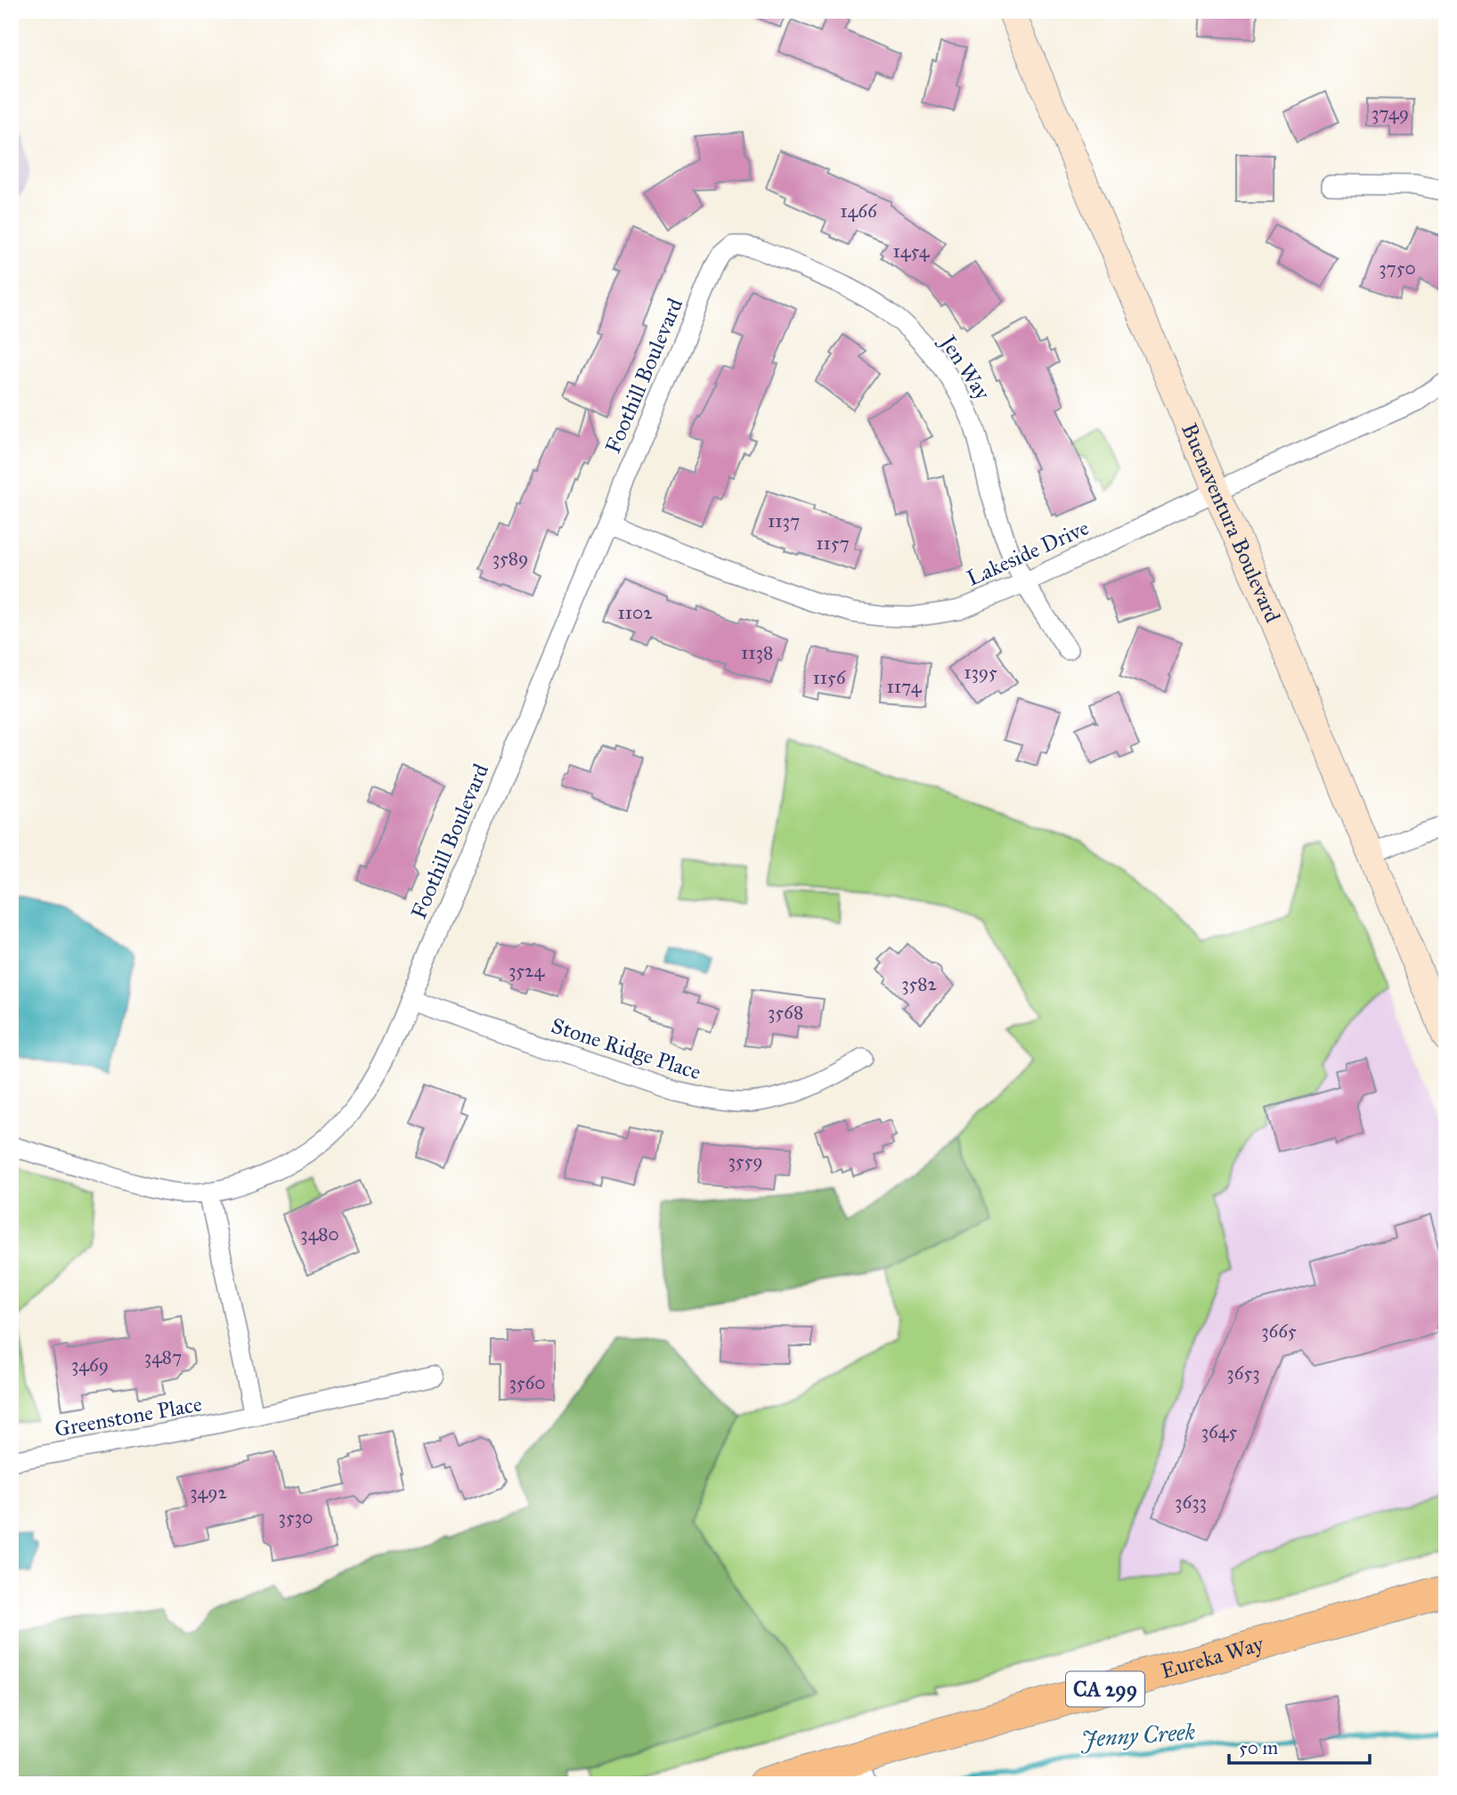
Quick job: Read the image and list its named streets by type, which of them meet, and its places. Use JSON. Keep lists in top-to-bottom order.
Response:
{
  "streets": {
    "highway": ["Eureka Way", "CA 299"],
    "main road": ["Buenaventura Boulevard"],
    "street": [
      "Jen Way",
      "Foothill Boulevard",
      "Lakeside Drive",
      "Stone Ridge Place",
      "Greenstone Place"
    ]
  },
  "crossings": [
    ["Jen Way", "Foothill Boulevard"],
    ["Jen Way", "Lakeside Drive"],
    ["Foothill Boulevard", "Lakeside Drive"],
    ["Foothill Boulevard", "Stone Ridge Place"],
    ["Buenaventura Boulevard", "Lakeside Drive"]
  ],
  "water": ["Jenny Creek"],
  "house_numbers": [
    "3749",
    "1466",
    "1454",
    "3750",
    "1137",
    "1157",
    "3589",
    "1102",
    "1138",
    "1395",
    "1156",
    "1174",
    "3524",
    "3582",
    "3568",
    "3559",
    "3480",
    "3665",
    "3487",
    "3469",
    "3653",
    "3560",
    "3645",
    "3492",
    "3633",
    "3530"
  ],
  "scale_bar": "50 m"
}
